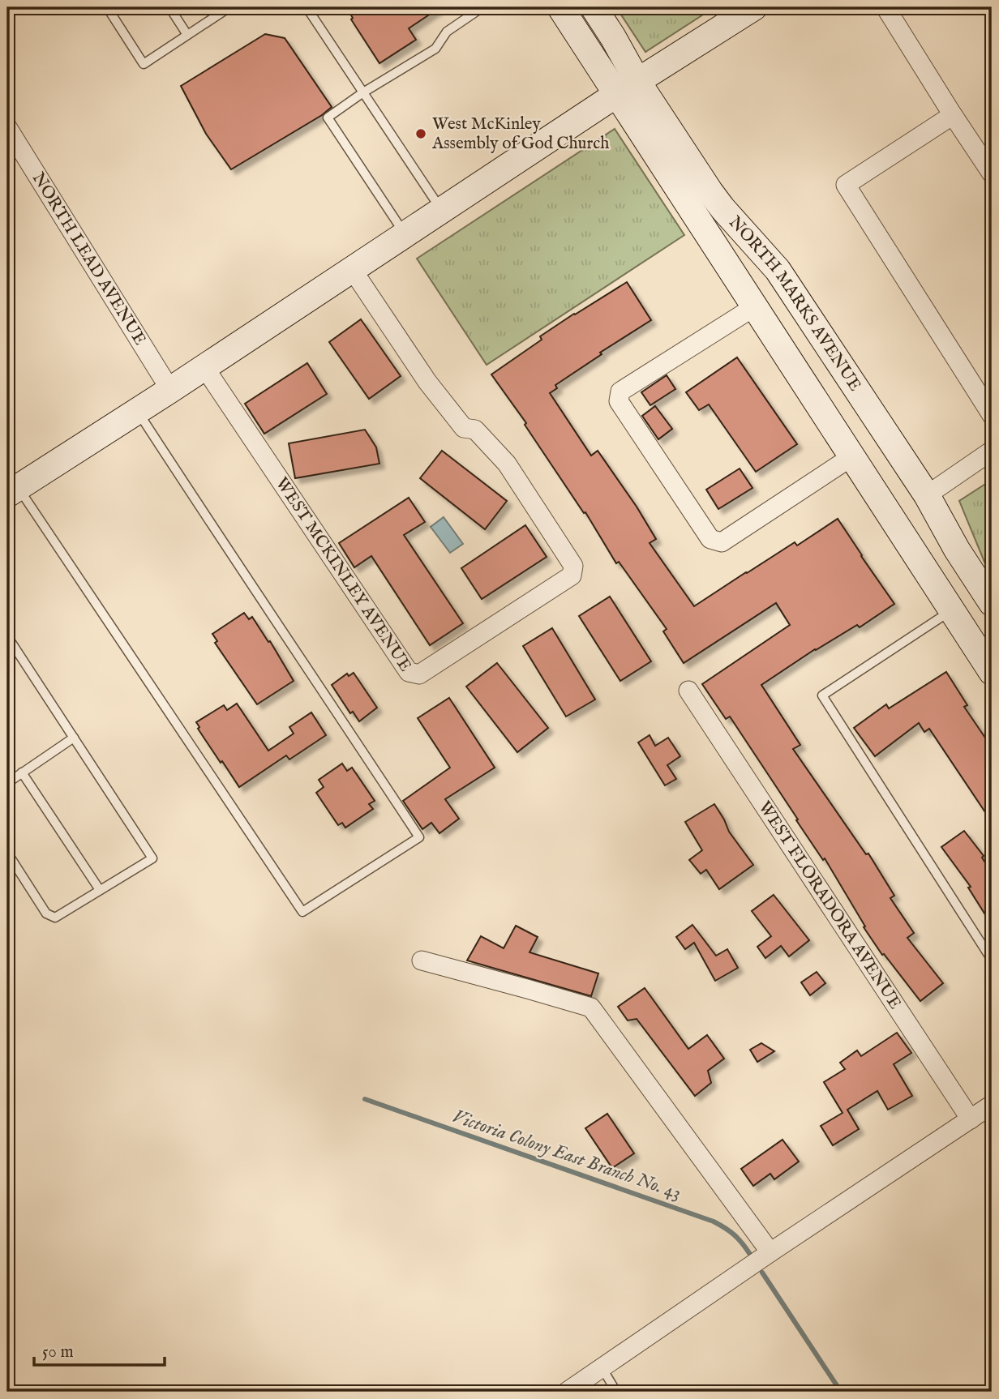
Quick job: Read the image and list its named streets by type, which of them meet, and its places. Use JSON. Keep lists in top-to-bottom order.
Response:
{
  "streets": {
    "main road": ["NORTH MARKS AVENUE"],
    "street": ["NORTH LEAD AVENUE", "WEST MCKINLEY AVENUE", "WEST FLORADORA AVENUE"]
  },
  "water": ["Victoria Colony East Branch No. 43"],
  "places": ["West McKinley Assembly of God Church"],
  "scale_bar": "50 m"
}
